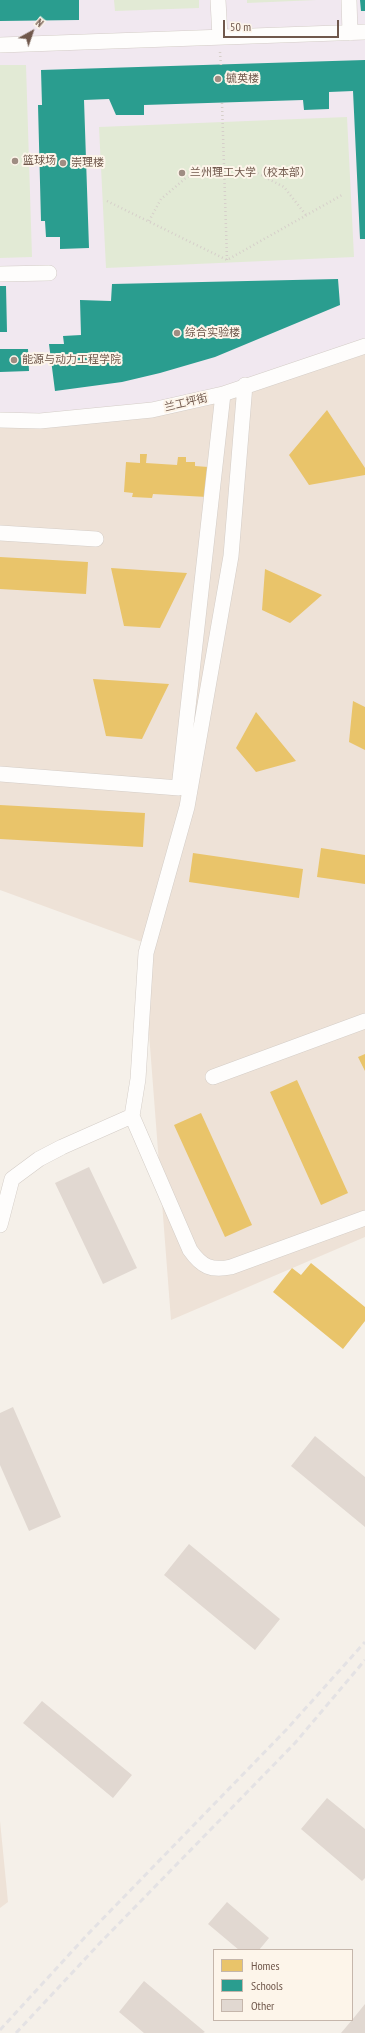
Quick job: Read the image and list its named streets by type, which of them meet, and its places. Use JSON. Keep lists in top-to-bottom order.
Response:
{
  "streets": {
    "street": ["兰工坪街"]
  },
  "places": [
    "毓英楼",
    "篮球场",
    "崇理楼",
    "兰州理工大学（校本部）",
    "综合实验楼",
    "能源与动力工程学院"
  ],
  "legend": ["Homes", "Schools", "Other"],
  "scale_bar": "50 m",
  "north": "top right"
}
